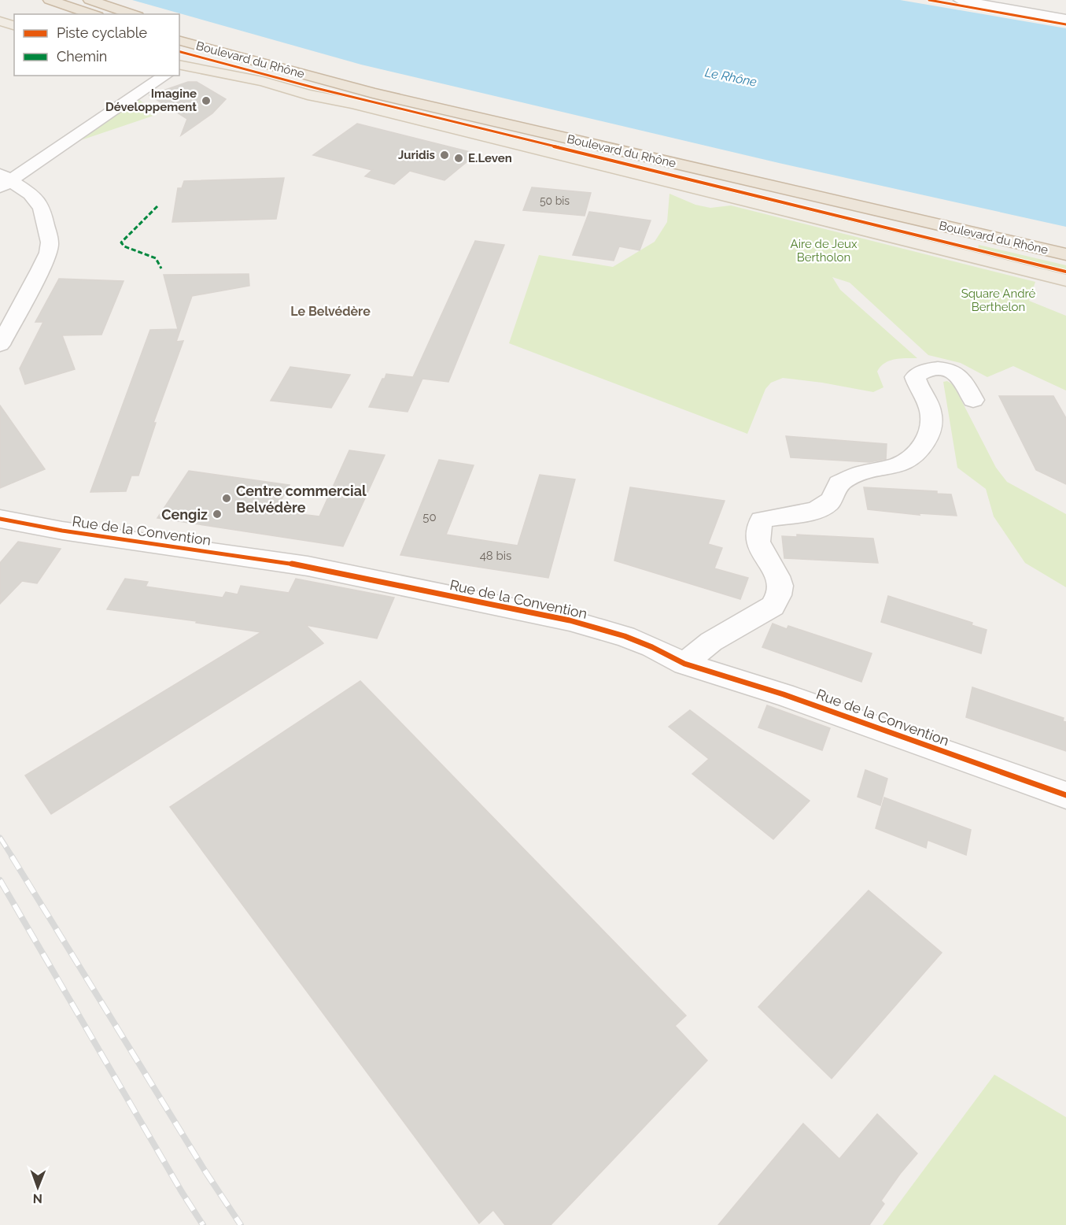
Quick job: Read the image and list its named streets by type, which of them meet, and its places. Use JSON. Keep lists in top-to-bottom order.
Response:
{
  "streets": {
    "highway": ["Boulevard du Rhône"],
    "street": ["Rue de la Convention"]
  },
  "districts": ["Le Belvédère"],
  "water": ["Le Rhône"],
  "parks": ["Aire de Jeux Bertholon", "Square André Berthelon"],
  "places": [
    "Imagine Développement",
    "Juridis",
    "E.Leven",
    "Centre commercial Belvédère",
    "Cengiz"
  ],
  "house_numbers": ["50 bis", "50", "48 bis"],
  "legend": ["Piste cyclable", "Chemin"],
  "north": "bottom"
}
